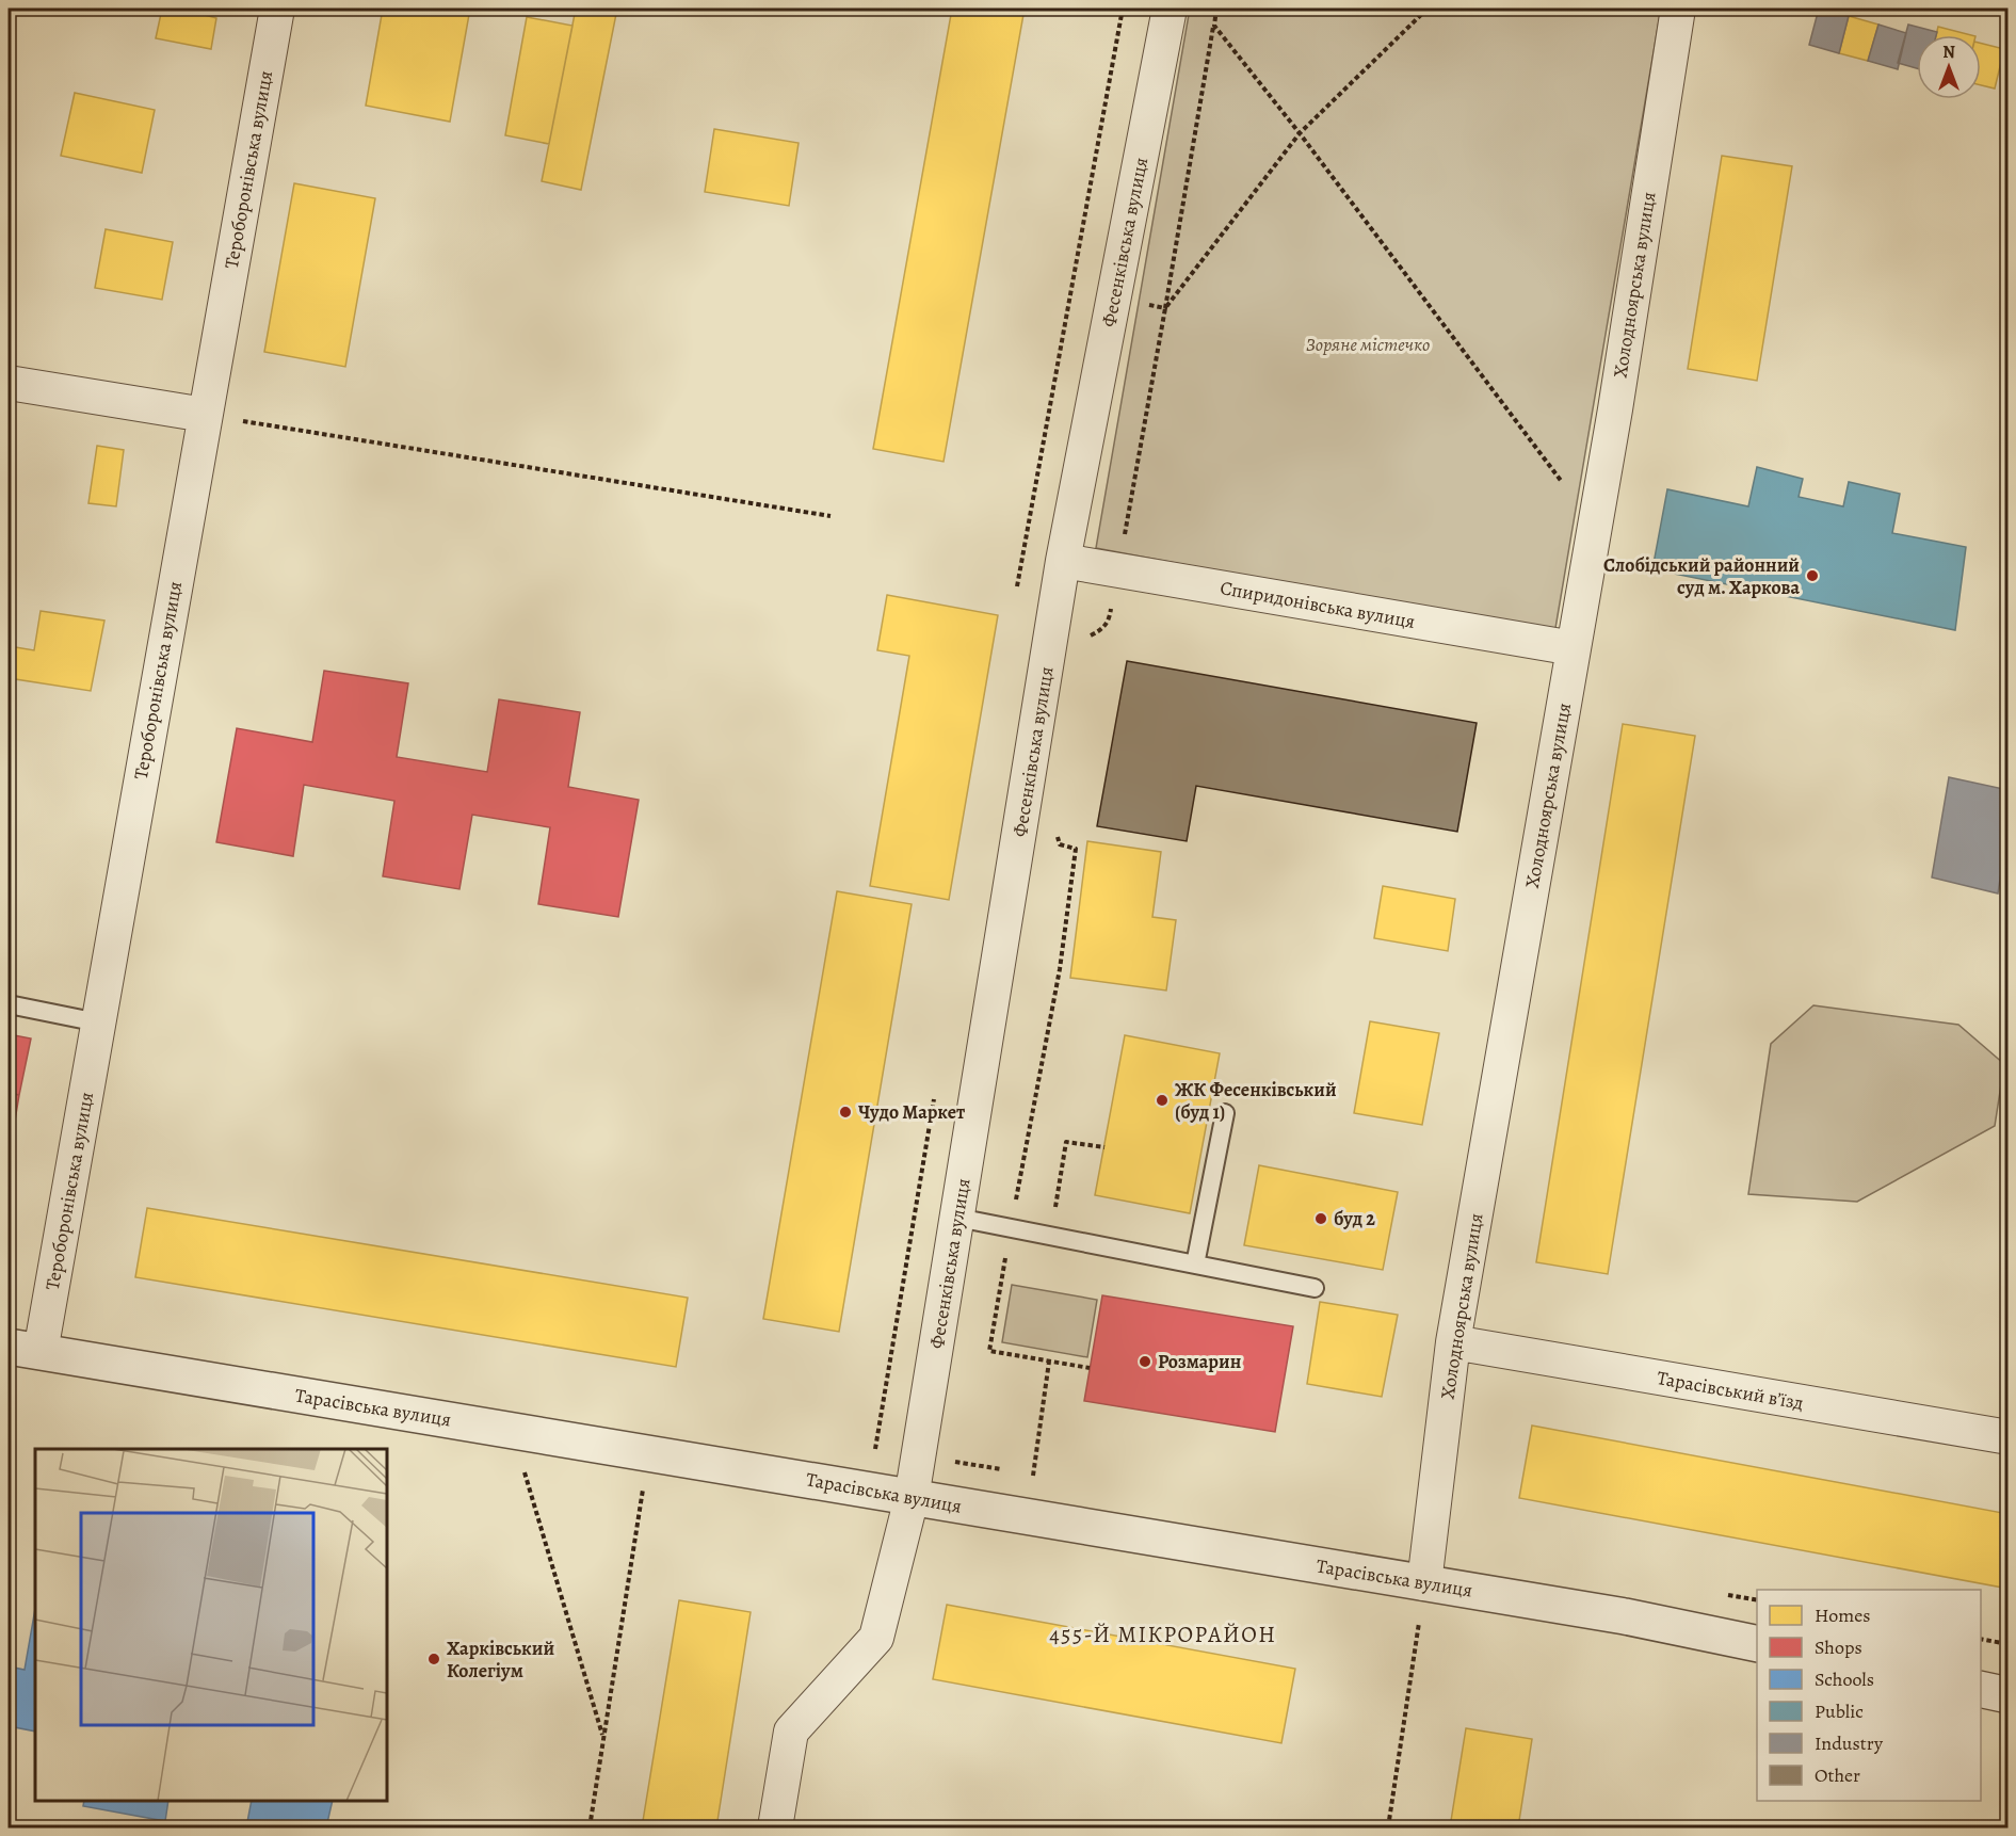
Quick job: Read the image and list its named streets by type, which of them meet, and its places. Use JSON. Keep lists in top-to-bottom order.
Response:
{
  "streets": {
    "street": [
      "Тероборонівська вулиця",
      "Фесенківська вулиця",
      "Холодноярська вулиця",
      "Спиридонівська вулиця",
      "Тарасівський в’їзд",
      "Тарасівська вулиця"
    ]
  },
  "crossings": [
    ["Тероборонівська вулиця", "Тарасівська вулиця"],
    ["Фесенківська вулиця", "Спиридонівська вулиця"],
    ["Фесенківська вулиця", "Тарасівська вулиця"],
    ["Холодноярська вулиця", "Спиридонівська вулиця"],
    ["Холодноярська вулиця", "Тарасівський в’їзд"],
    ["Холодноярська вулиця", "Тарасівська вулиця"]
  ],
  "districts": ["455-Й МІКРОРАЙОН"],
  "parks": ["Зоряне містечко"],
  "places": [
    "Слобідський районний суд м. Харкова",
    "ЖК Фесенківський (буд 1)",
    "Чудо Маркет",
    "буд 2",
    "Розмарин",
    "Харківський Колегіум"
  ],
  "legend": [
    "Homes",
    "Shops",
    "Schools",
    "Public",
    "Industry",
    "Other"
  ],
  "north": "top"
}
